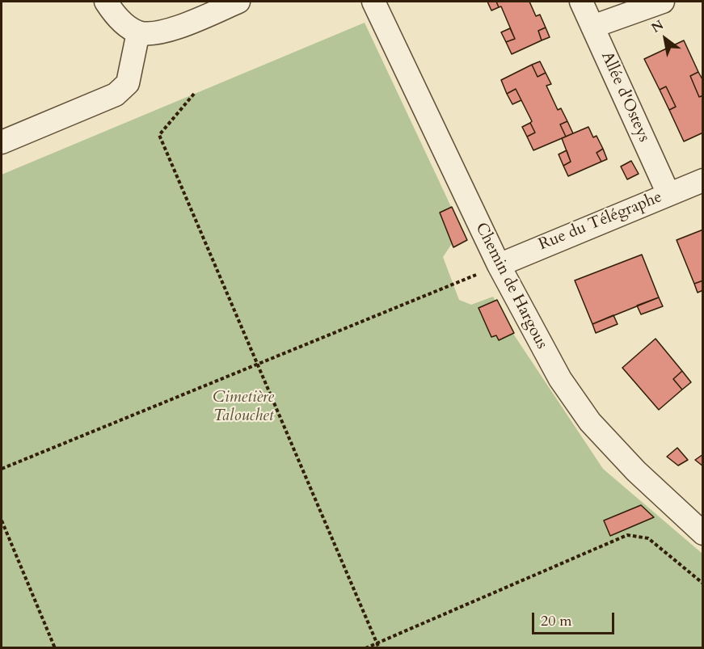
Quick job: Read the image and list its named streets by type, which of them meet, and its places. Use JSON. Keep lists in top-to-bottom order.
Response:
{
  "streets": {
    "street": ["Allée d'Osteys", "Rue du Télégraphe", "Chemin de Hargous"]
  },
  "crossings": [
    ["Allée d'Osteys", "Rue du Télégraphe"],
    ["Rue du Télégraphe", "Chemin de Hargous"]
  ],
  "parks": ["Cimetière Talouchet"],
  "scale_bar": "20 m",
  "north": "top left"
}
